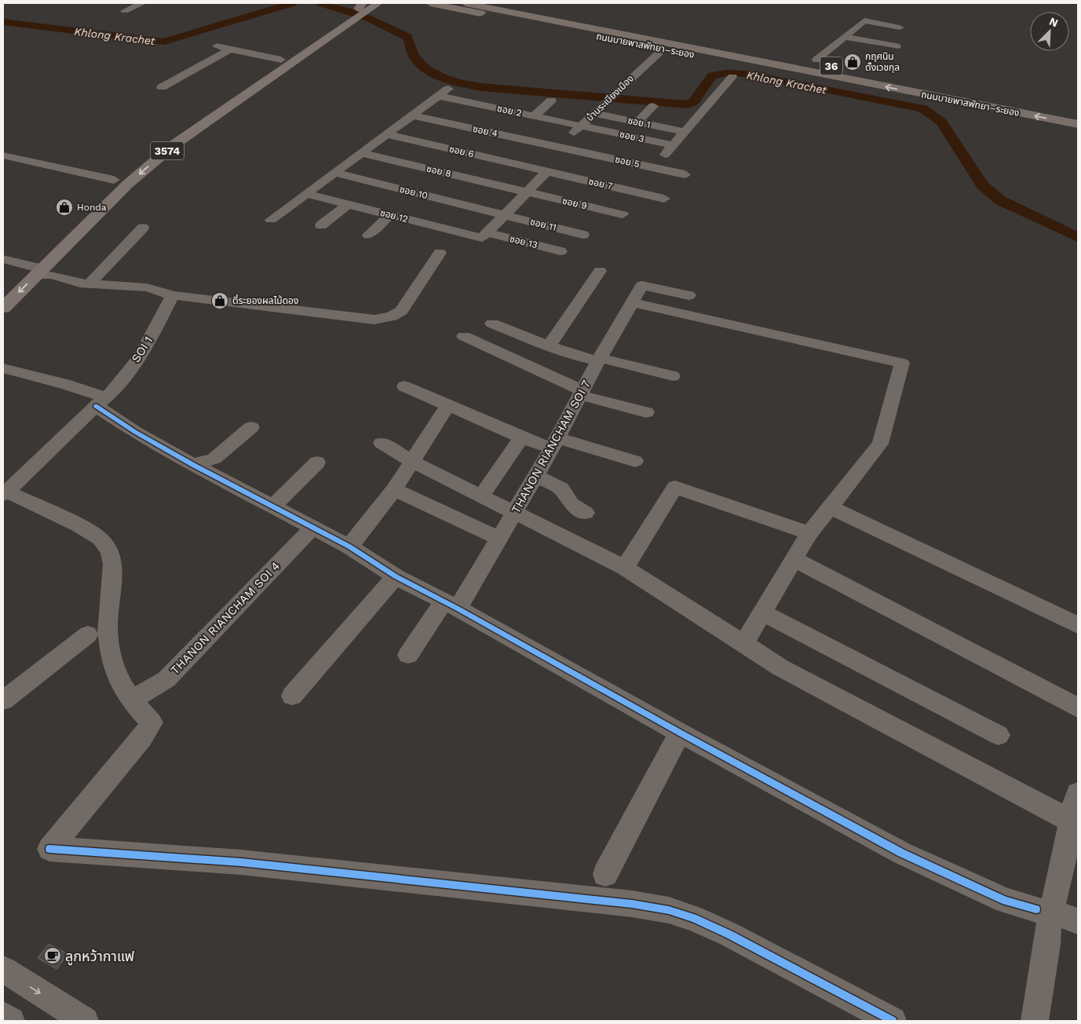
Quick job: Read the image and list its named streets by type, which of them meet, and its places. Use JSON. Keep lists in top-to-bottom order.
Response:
{
  "streets": {
    "highway": ["ถนนบายพาสพัทยา–ระยอง", "36"],
    "main road": ["3574"],
    "street": [
      "บ้านระเบียงเมือง",
      "ซอย 2",
      "ซอย 1",
      "ซอย 4",
      "ซอย 3",
      "ซอย 6",
      "ซอย 5",
      "ซอย 8",
      "ซอย 7",
      "ซอย 10",
      "ซอย 9",
      "ซอย 12",
      "ซอย 11",
      "ซอย 13",
      "SOI 1",
      "THANON RIANCHAM SOI 7",
      "THANON RIANCHAM SOI 4"
    ]
  },
  "crossings": [
    ["ถนนบายพาสพัทยา–ระยอง", "บ้านระเบียงเมือง"],
    ["บ้านระเบียงเมือง", "ซอย 2"],
    ["บ้านระเบียงเมือง", "ซอย 1"],
    ["บ้านระเบียงเมือง", "ซอย 4"],
    ["บ้านระเบียงเมือง", "ซอย 3"],
    ["บ้านระเบียงเมือง", "ซอย 5"],
    ["ซอย 2", "ซอย 3"],
    ["ซอย 4", "ซอย 5"],
    ["ซอย 6", "ซอย 7"],
    ["ซอย 8", "ซอย 9"],
    ["ซอย 10", "ซอย 11"],
    ["ซอย 12", "ซอย 13"]
  ],
  "water": ["Khlong Krachet"],
  "places": {
    "shop": ["กฤศนิน ตั้งเวชกุล", "Honda", "ตี๋ระยองผลไม้ดอง"],
    "cafe": ["ลูกหว้ากาแฟ"]
  },
  "north": "top right"
}
